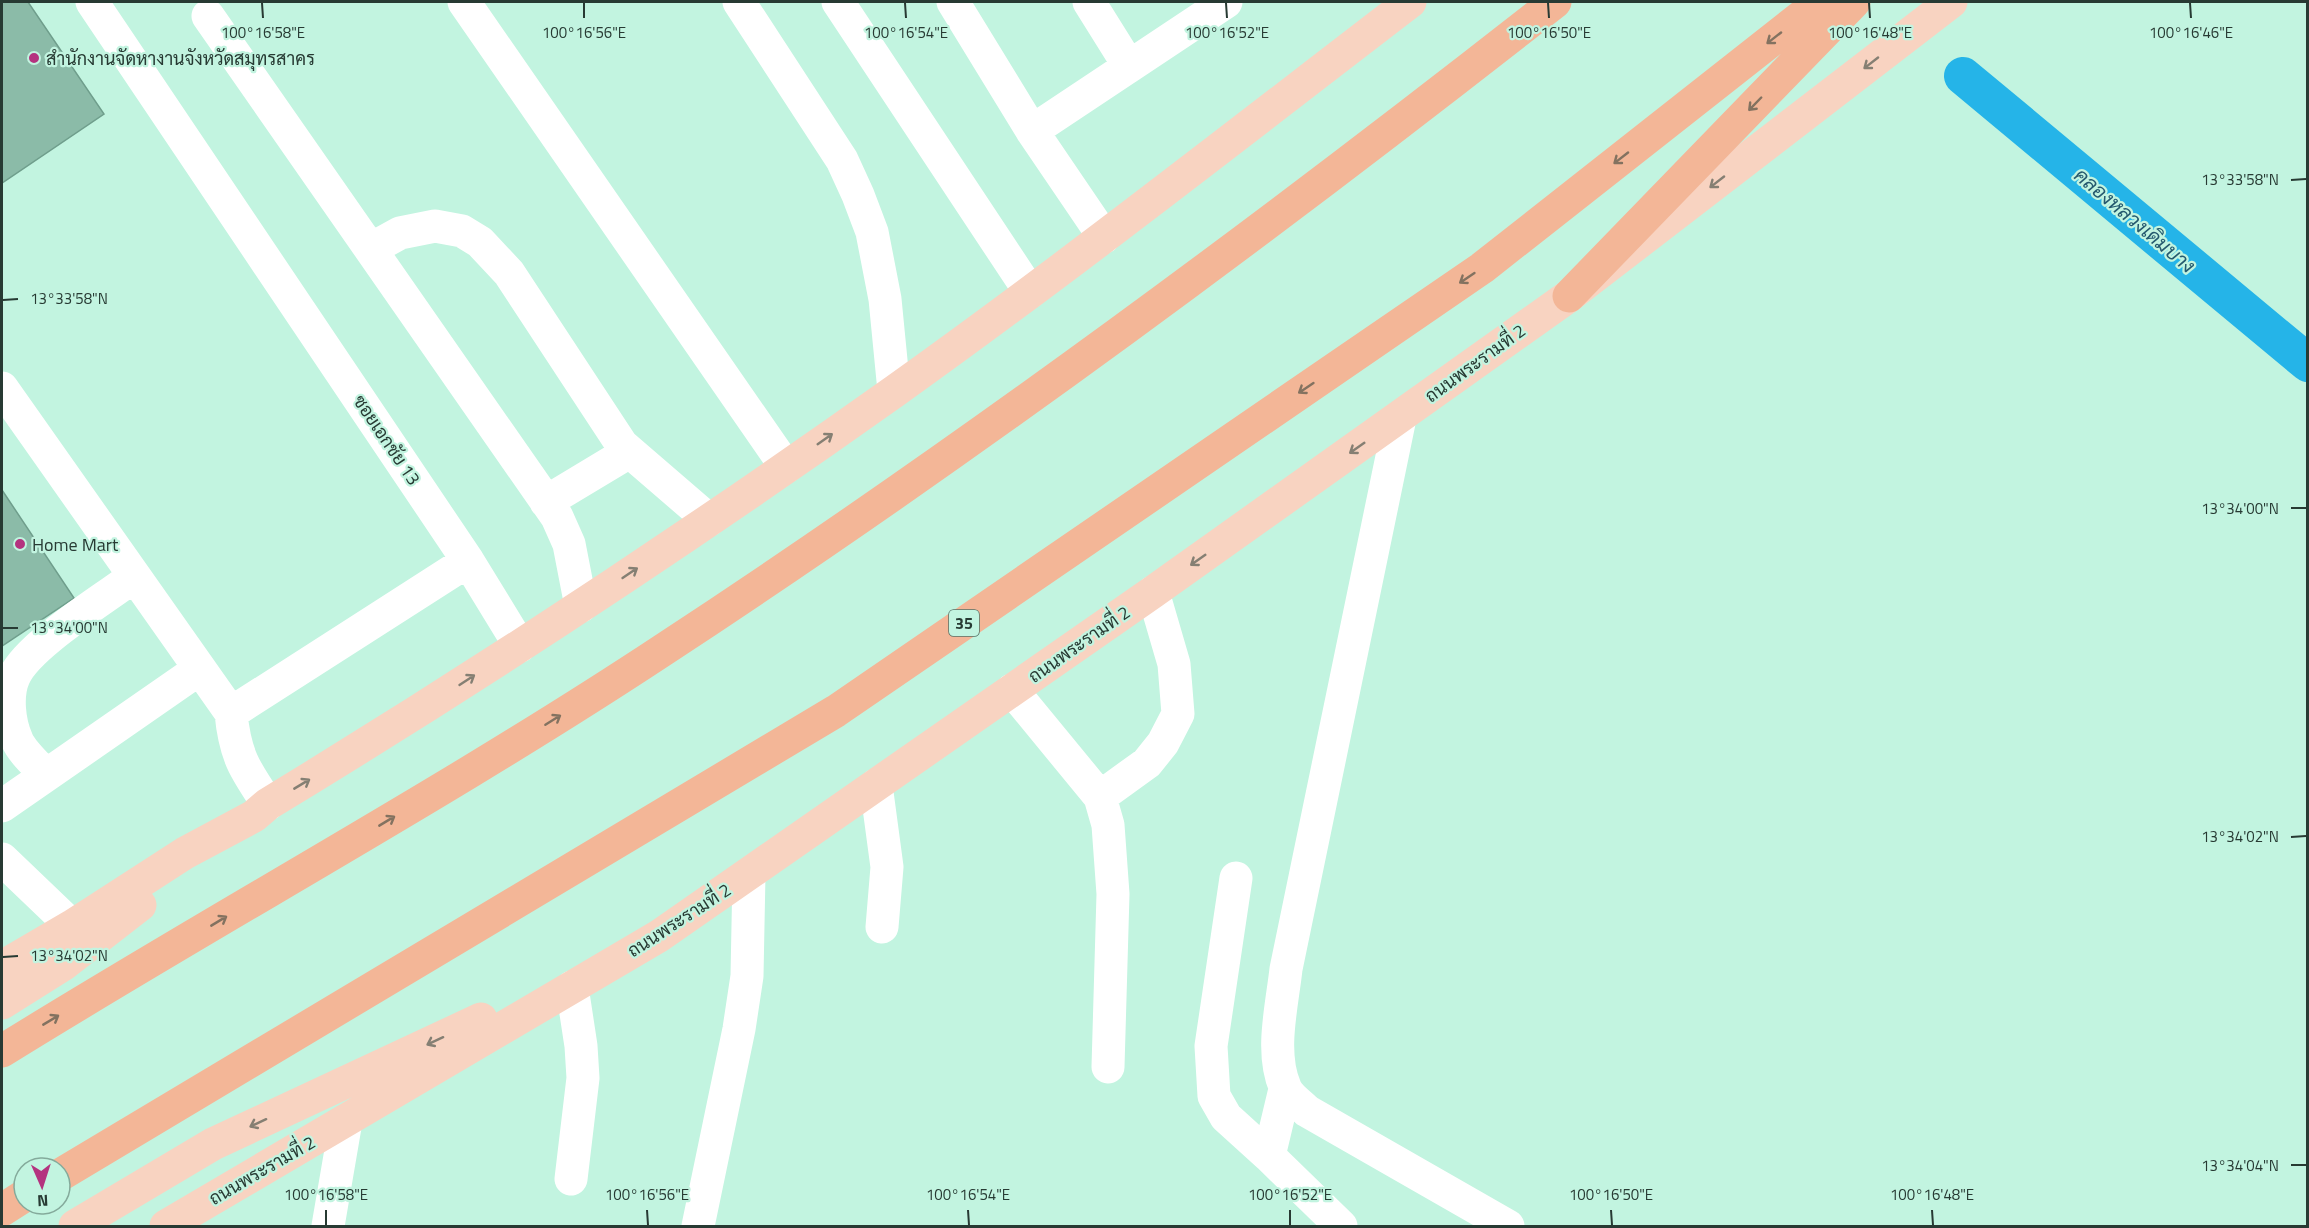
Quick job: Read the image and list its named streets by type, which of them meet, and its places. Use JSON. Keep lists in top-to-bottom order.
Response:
{
  "streets": {
    "highway": ["35"],
    "main road": ["ถนนพระรามที่ 2"],
    "street": ["ซอยเอกชัย 13"]
  },
  "one_way": ["ถนนพระรามที่ 2"],
  "water": ["คลองหลวงเดิมบาง"],
  "places": ["สำนักงานจัดหางานจังหวัดสมุทรสาคร", "Home Mart"],
  "north": "bottom",
  "coordinates": [
    "100°16'58\"E",
    "100°16'56\"E",
    "100°16'54\"E",
    "100°16'52\"E",
    "100°16'50\"E",
    "100°16'48\"E",
    "100°16'46\"E",
    "13°33'58\"N",
    "13°34'00\"N",
    "13°34'02\"N",
    "13°34'04\"N"
  ]
}
